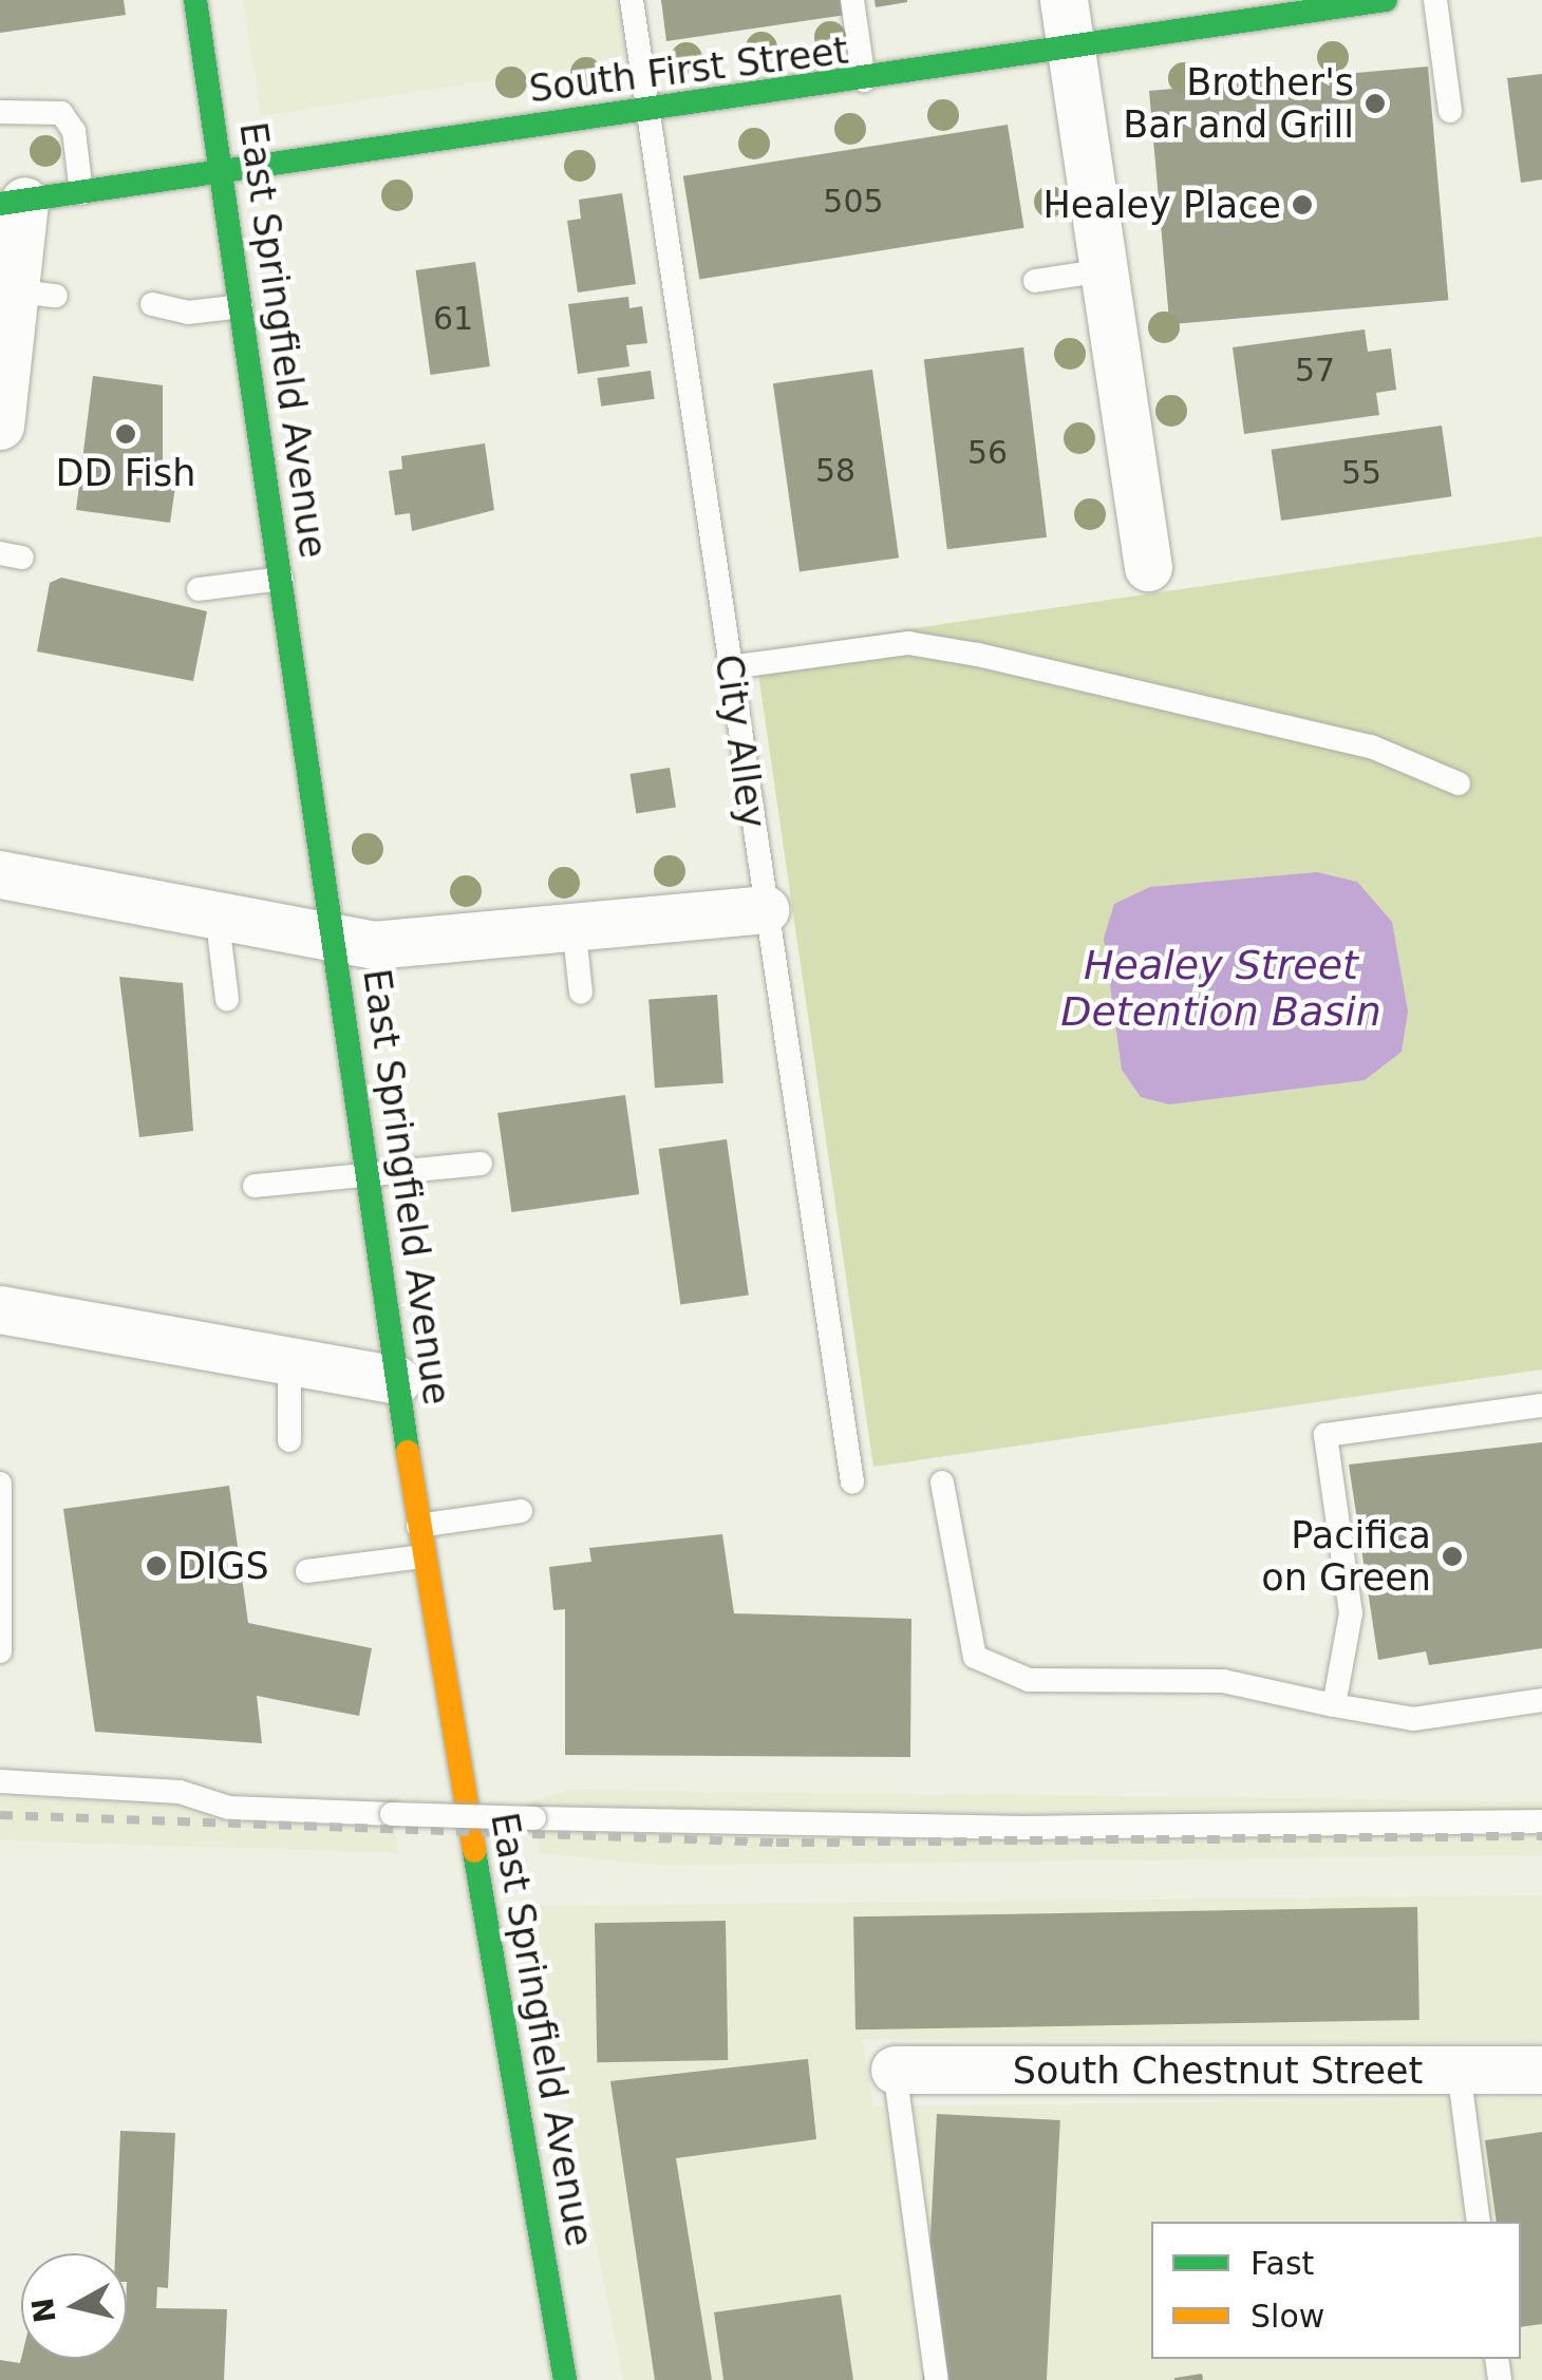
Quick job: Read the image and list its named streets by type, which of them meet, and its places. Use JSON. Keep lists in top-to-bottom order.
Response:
{
  "streets": {
    "main road": ["South First Street", "East Springfield Avenue"],
    "street": ["South Chestnut Street"],
    "lane": ["City Alley"]
  },
  "crossings": [
    ["South First Street", "East Springfield Avenue"],
    ["South First Street", "City Alley"]
  ],
  "water": ["Healey Street Detention Basin"],
  "places": [
    "Brother's Bar and Grill",
    "Healey Place",
    "DD Fish",
    "Pacifica on Green",
    "DIGS"
  ],
  "house_numbers": [
    "505",
    "61",
    "57",
    "56",
    "58",
    "55"
  ],
  "legend": ["Fast", "Slow"],
  "north": "left"
}
